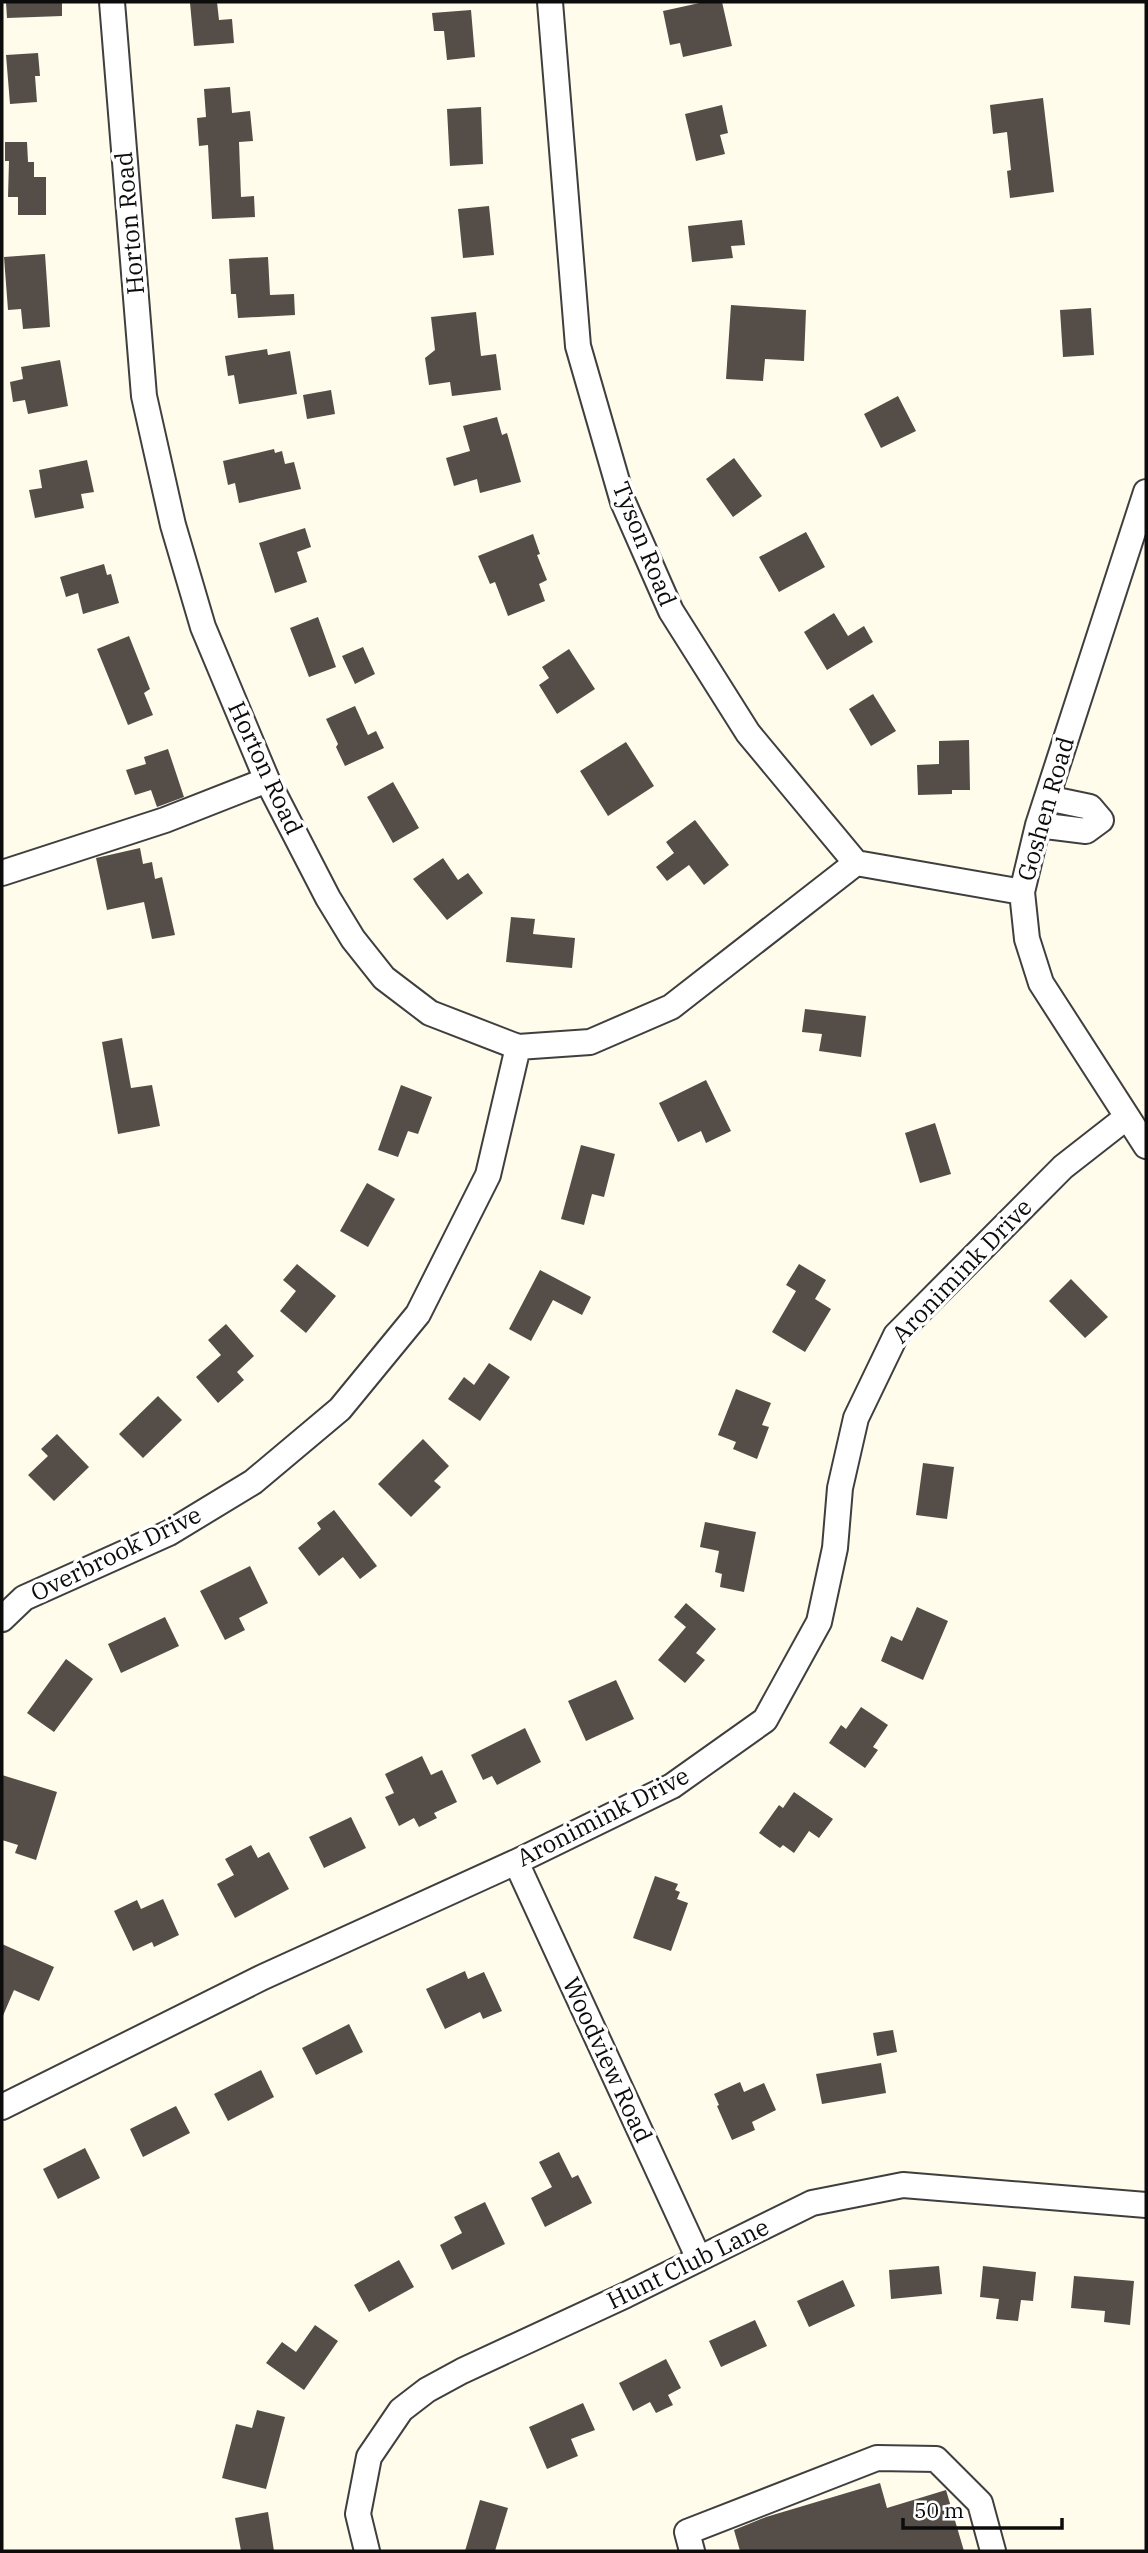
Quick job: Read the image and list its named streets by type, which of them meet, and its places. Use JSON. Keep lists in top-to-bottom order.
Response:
{
  "streets": {
    "street": [
      "Horton Road",
      "Tyson Road",
      "Goshen Road",
      "Aronimink Drive",
      "Overbrook Drive",
      "Woodview Road",
      "Hunt Club Lane"
    ]
  },
  "crossings": [
    ["Horton Road", "Tyson Road"],
    ["Horton Road", "Overbrook Drive"],
    ["Goshen Road", "Aronimink Drive"],
    ["Aronimink Drive", "Woodview Road"],
    ["Woodview Road", "Hunt Club Lane"]
  ],
  "scale_bar": "50 m"
}
